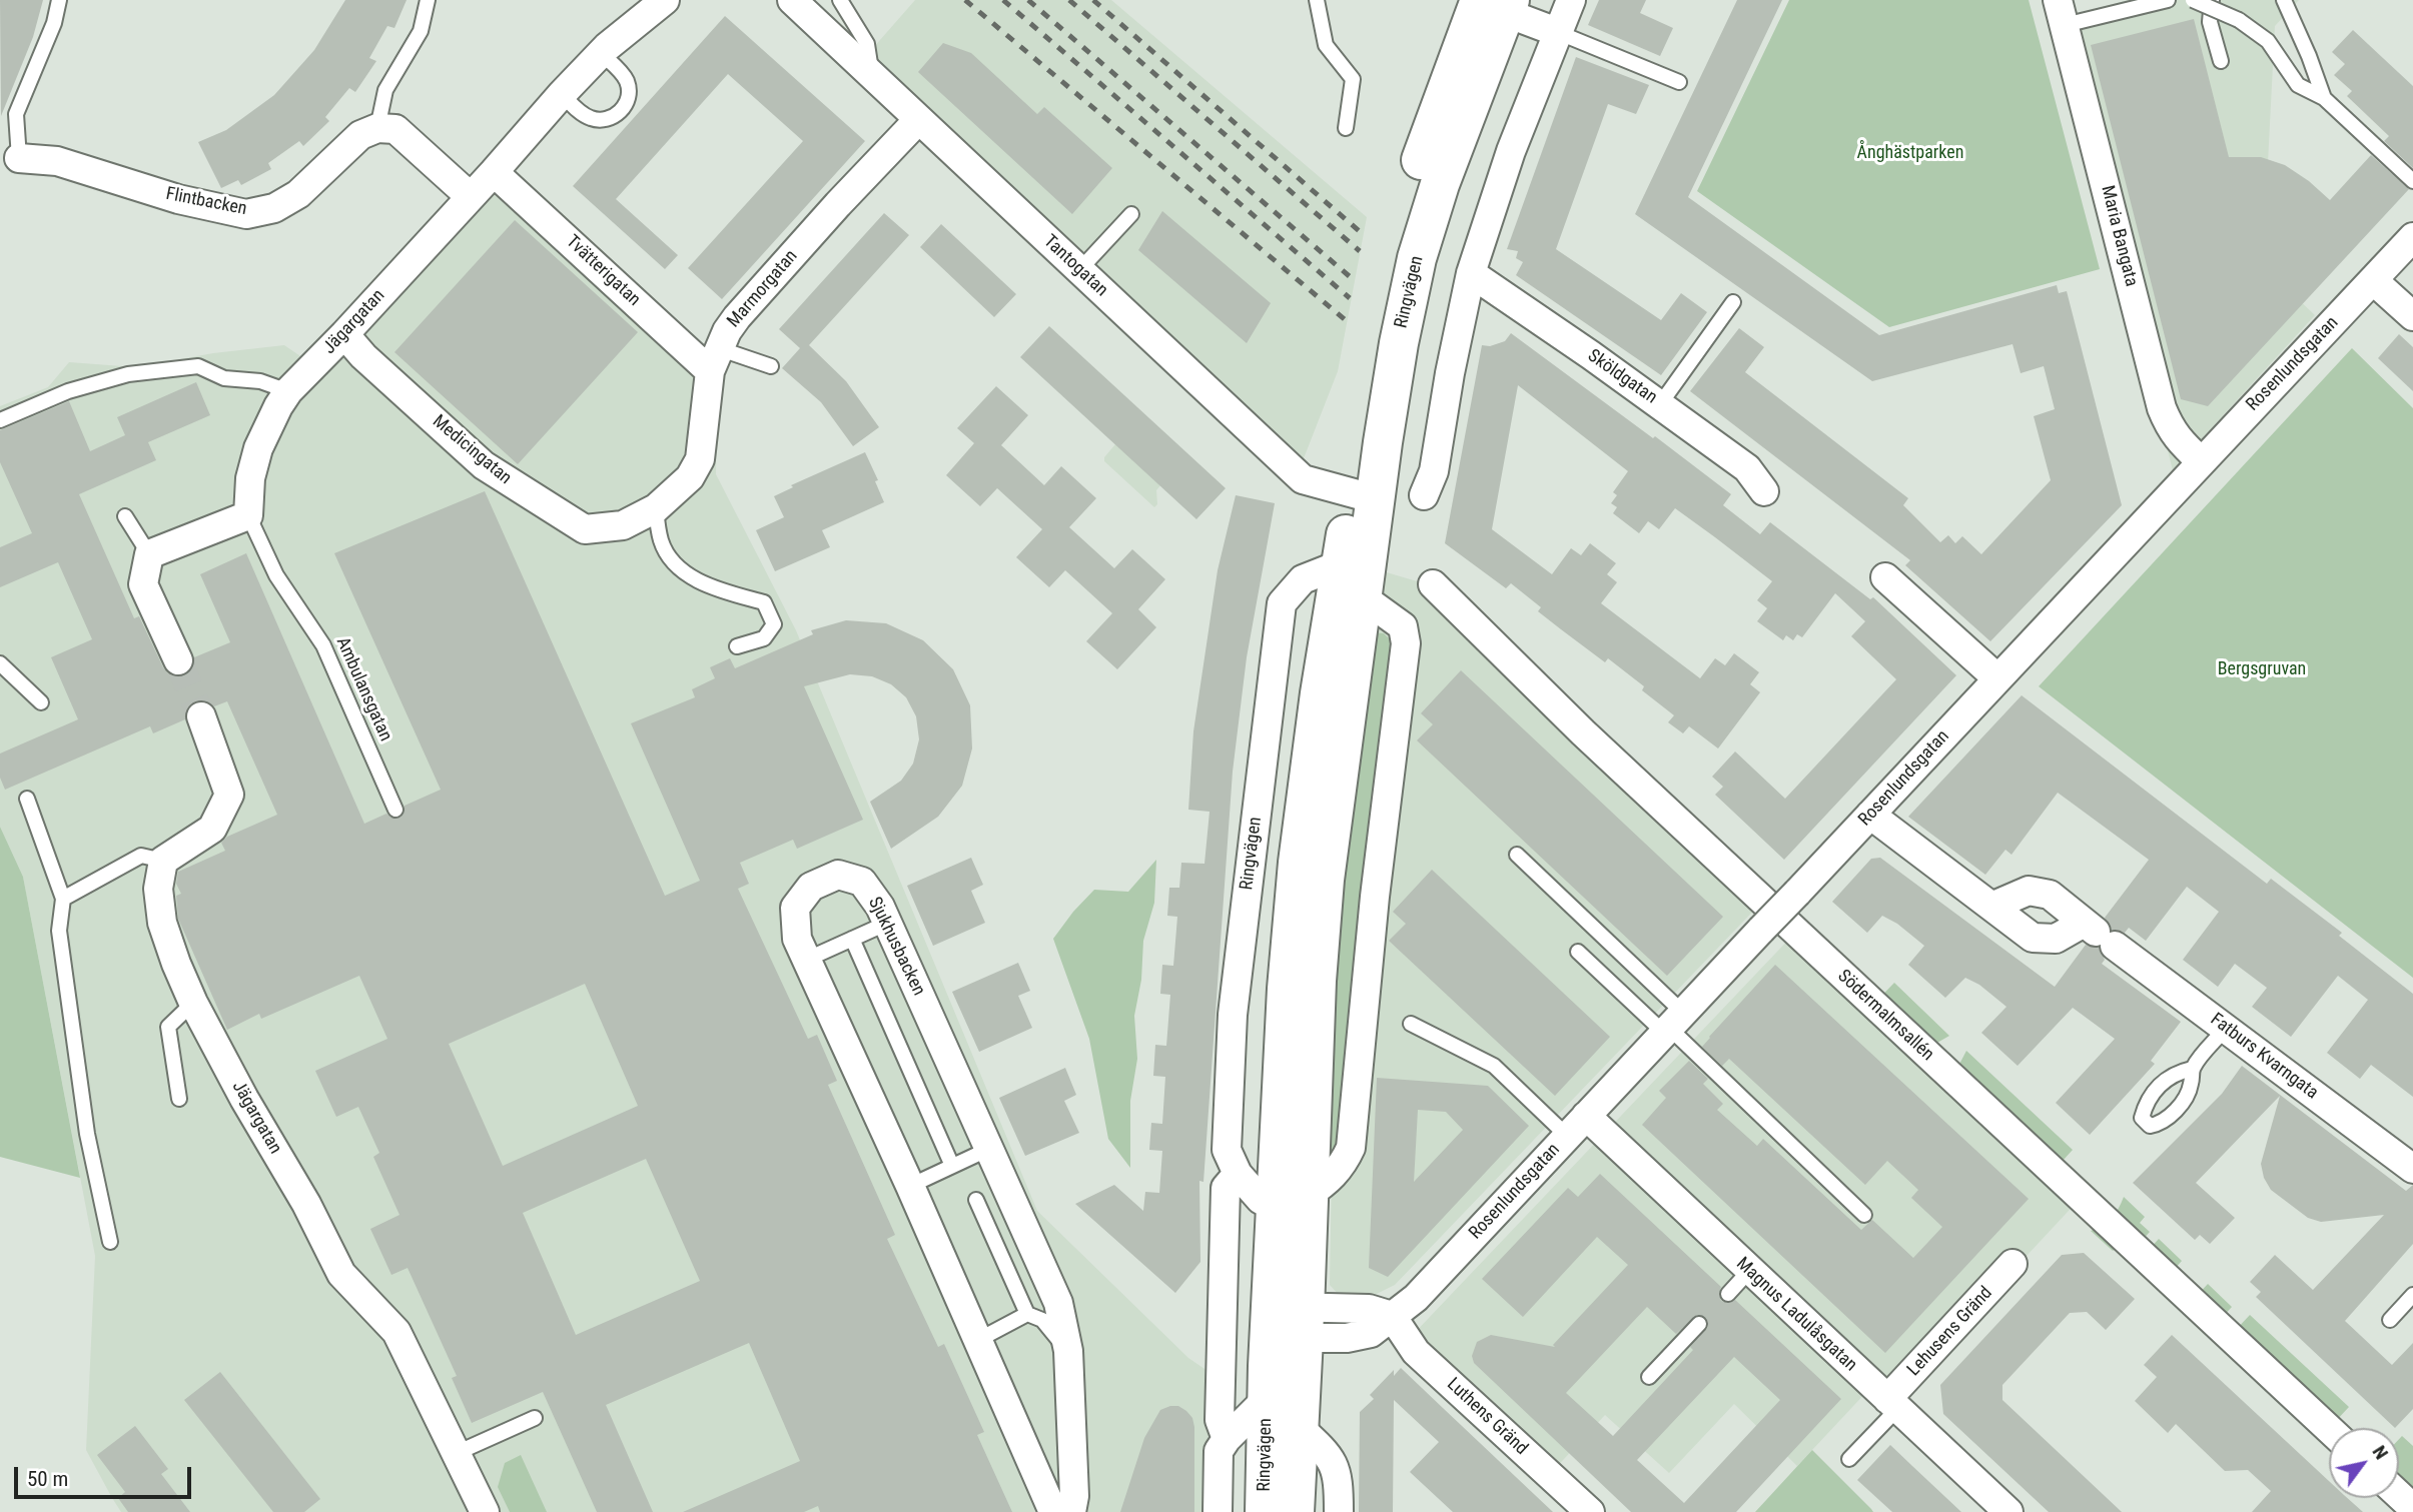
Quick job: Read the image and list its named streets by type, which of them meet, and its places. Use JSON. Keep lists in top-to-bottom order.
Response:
{
  "streets": {
    "main road": ["Ringvägen"],
    "street": [
      "Flintbacken",
      "Maria Bangata",
      "Tantogatan",
      "Tvätterigatan",
      "Marmorgatan",
      "Jägargatan",
      "Rosenlundsgatan",
      "Sköldgatan",
      "Medicingatan",
      "Sjukhusbacken",
      "Södermalmsallén",
      "Fatburs Kvarngata",
      "Magnus Ladulåsgatan",
      "Lehusens Gränd",
      "Luthens Gränd"
    ],
    "lane": ["Ambulansgatan"]
  },
  "crossings": [
    ["Maria Bangata", "Rosenlundsgatan"],
    ["Tantogatan", "Marmorgatan"],
    ["Tantogatan", "Ringvägen"],
    ["Tvätterigatan", "Marmorgatan"],
    ["Tvätterigatan", "Jägargatan"],
    ["Marmorgatan", "Medicingatan"],
    ["Jägargatan", "Medicingatan"],
    ["Jägargatan", "Ambulansgatan"],
    ["Rosenlundsgatan", "Magnus Ladulåsgatan"],
    ["Rosenlundsgatan", "Luthens Gränd"],
    ["Magnus Ladulåsgatan", "Lehusens Gränd"]
  ],
  "parks": ["Ånghästparken", "Bergsgruvan"],
  "scale_bar": "50 m",
  "north": "top right"
}
